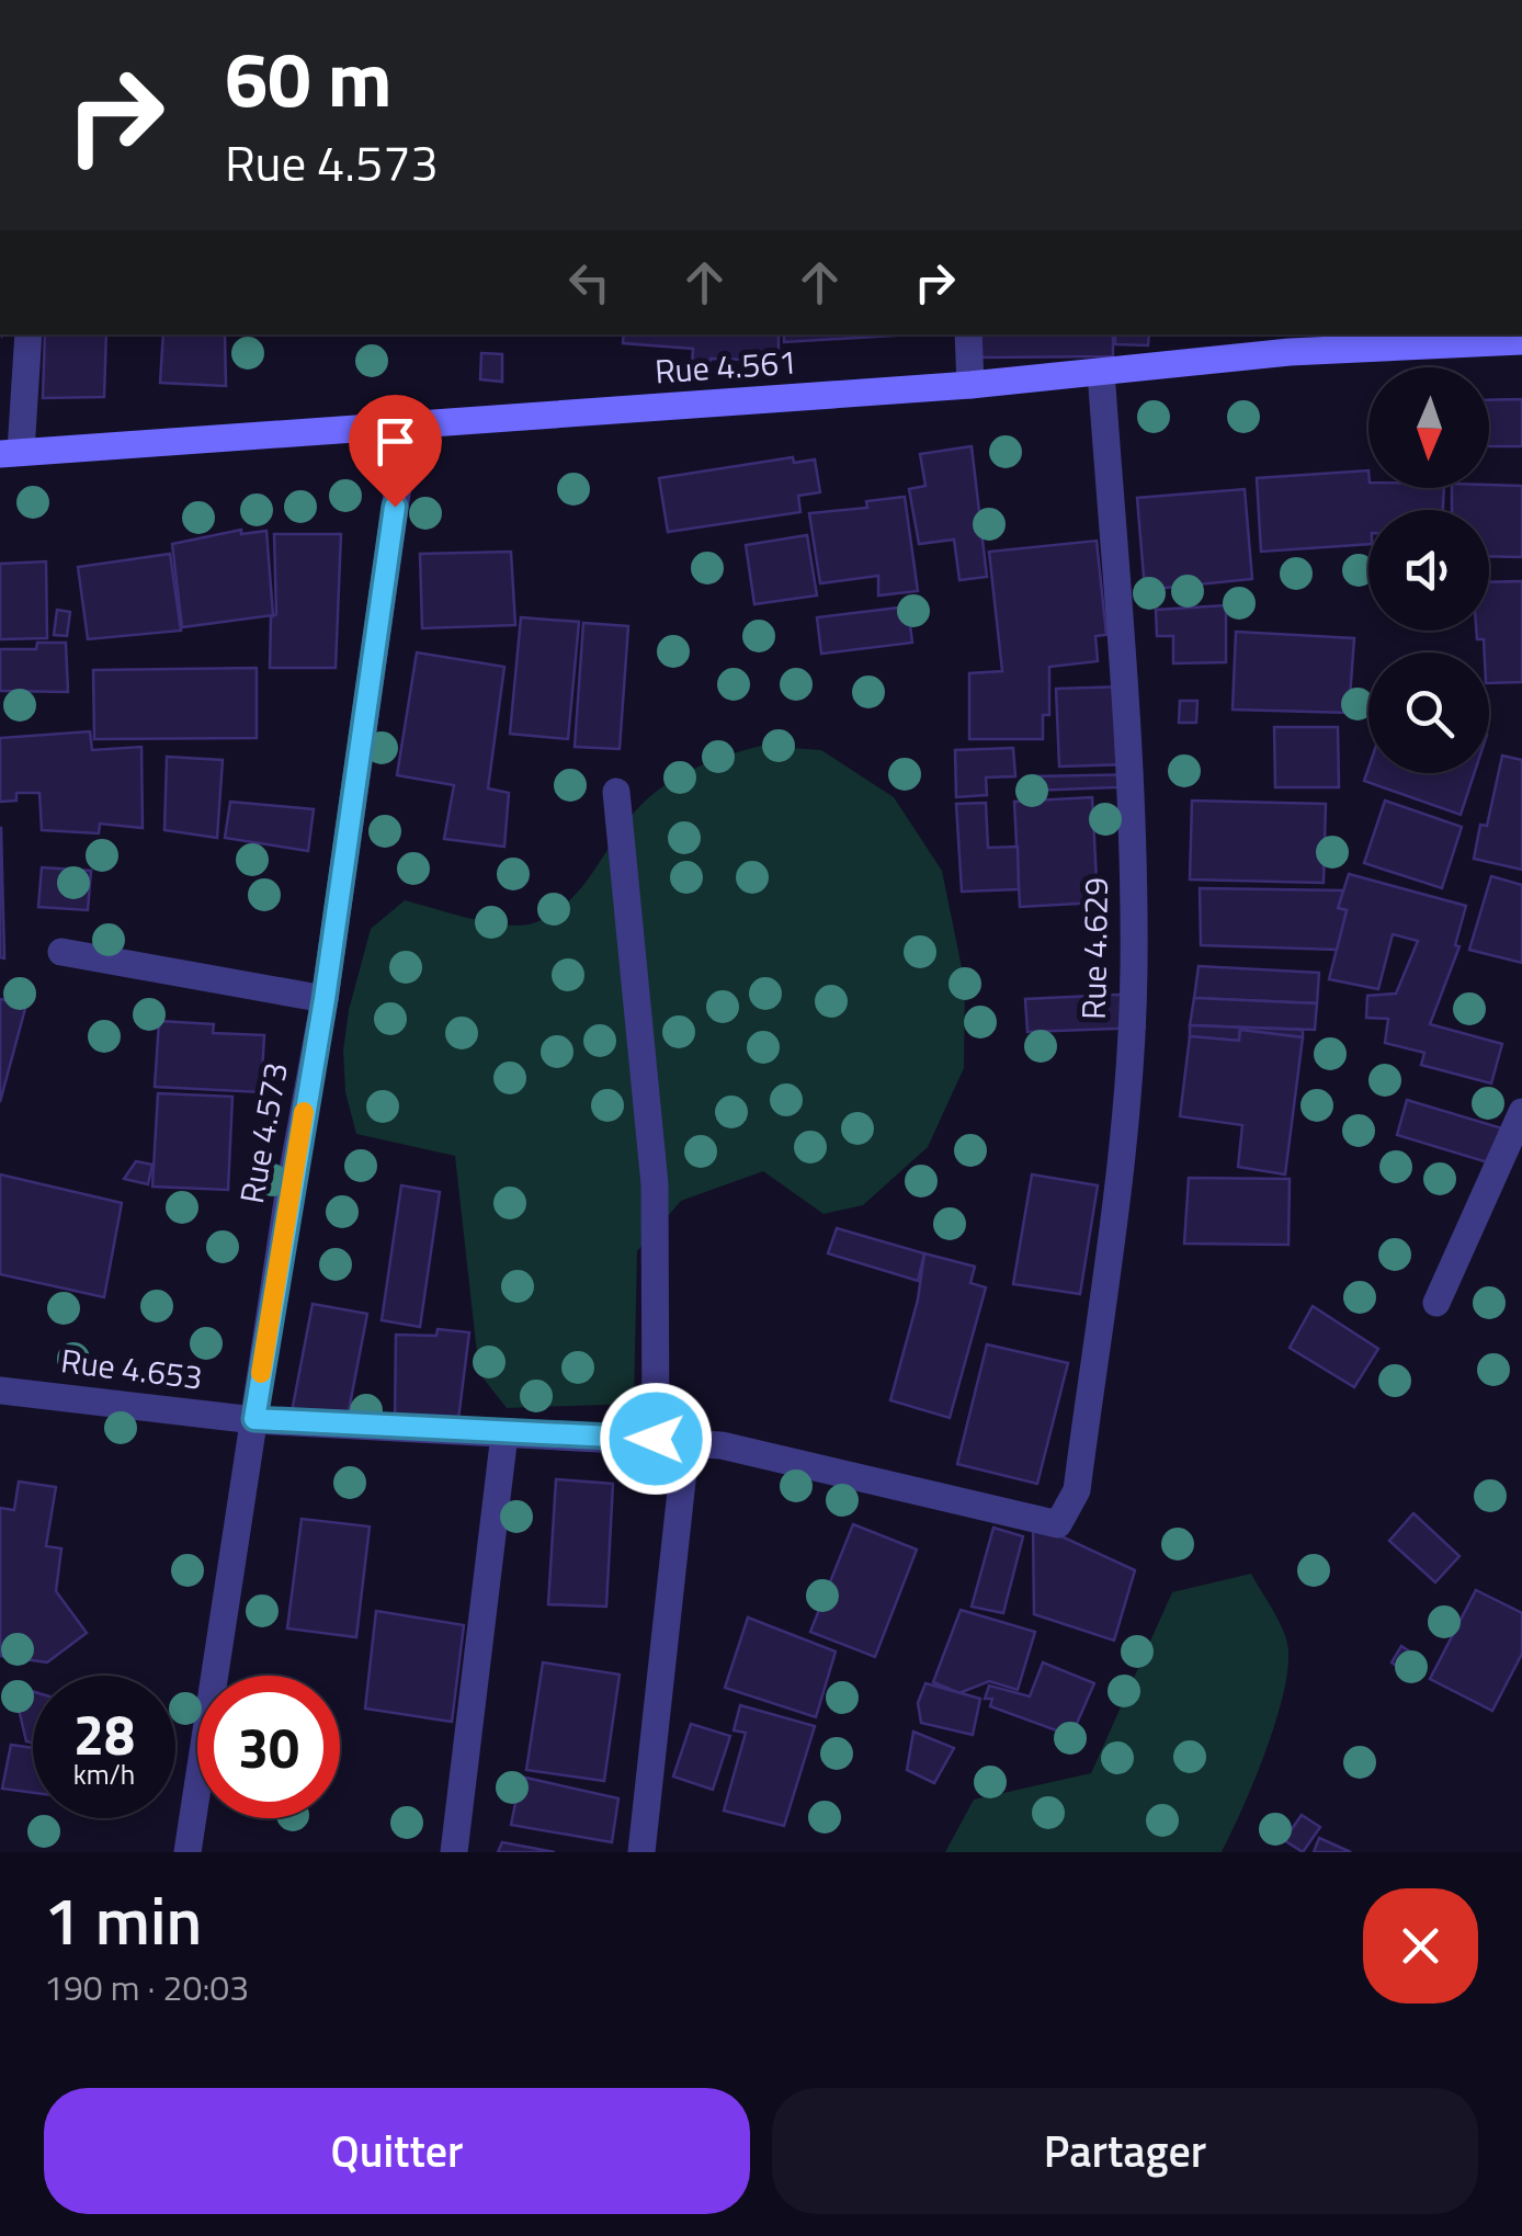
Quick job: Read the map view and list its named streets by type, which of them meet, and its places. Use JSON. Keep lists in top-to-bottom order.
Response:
{
  "streets": {
    "main road": ["Rue 4.561"],
    "street": ["Rue 4.629", "Rue 4.573", "Rue 4.653"]
  },
  "crossings": [
    ["Rue 4.561", "Rue 4.629"],
    ["Rue 4.561", "Rue 4.573"],
    ["Rue 4.629", "Rue 4.653"],
    ["Rue 4.573", "Rue 4.653"]
  ],
  "north": "bottom",
  "page": {
    "turn": ["60 m", "Rue 4.573"],
    "speed": "28 km/h",
    "limit": "30",
    "heading": ["1 min", "190 m · 20:03"],
    "buttons": ["Quitter", "Partager"]
  }
}
